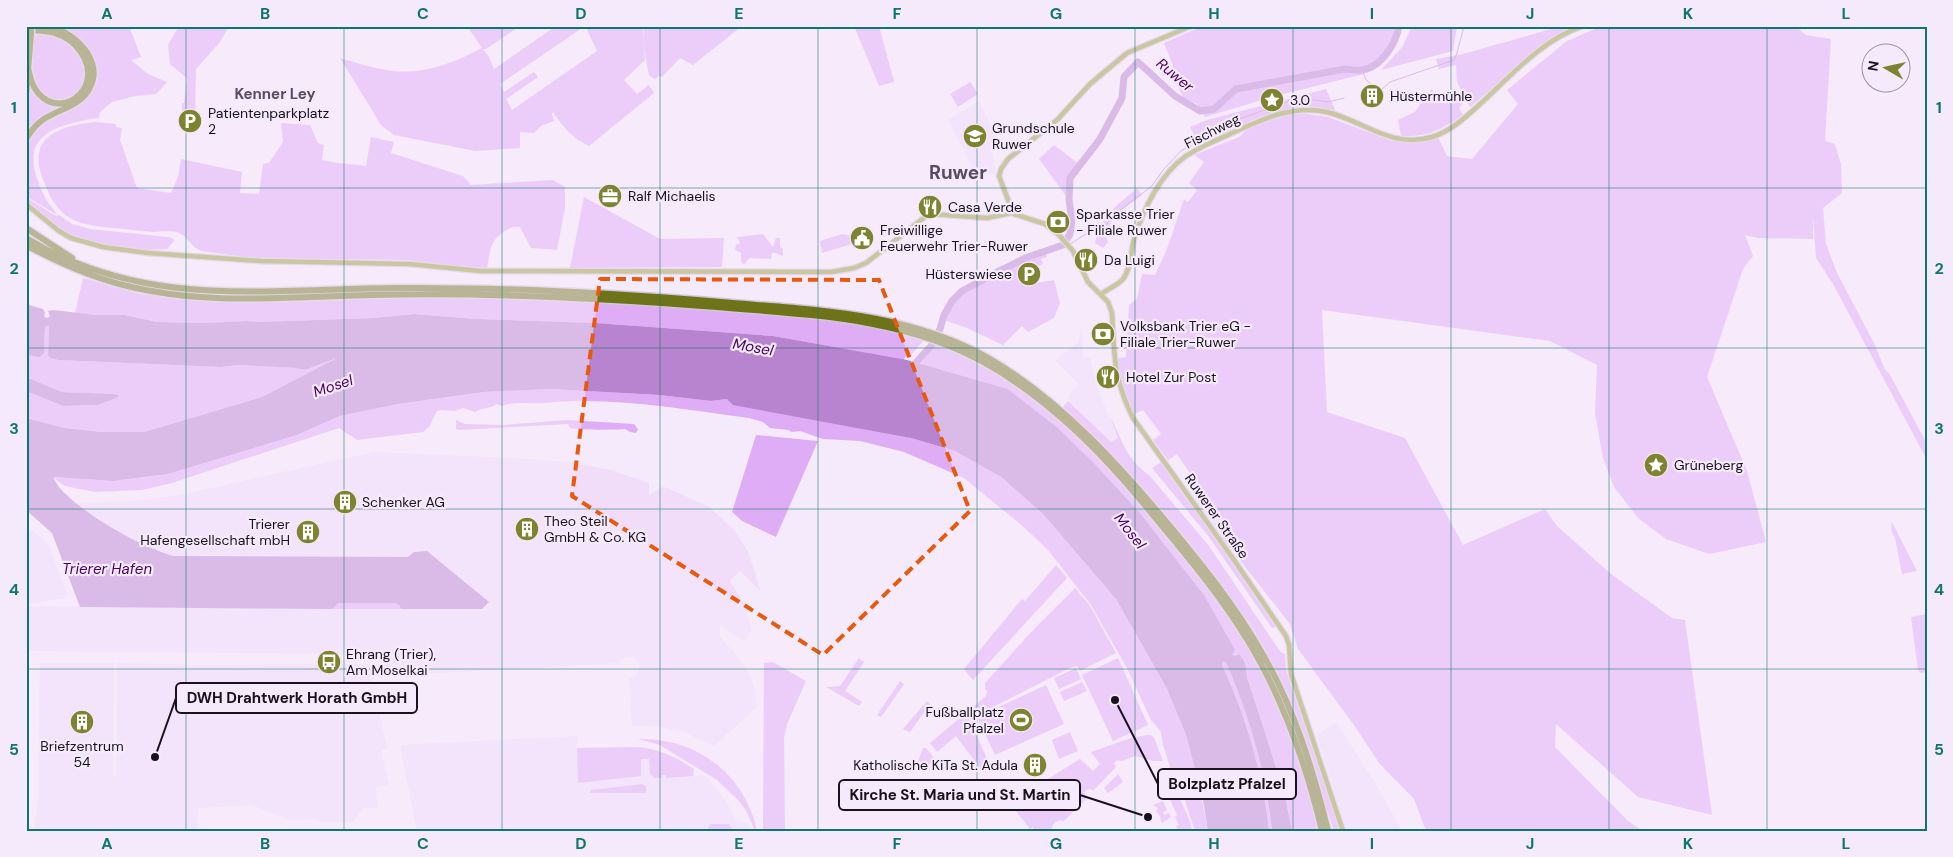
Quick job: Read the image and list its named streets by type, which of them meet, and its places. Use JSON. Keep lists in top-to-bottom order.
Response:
{
  "streets": {
    "main road": ["Fischweg", "Ruwerer Straße"]
  },
  "crossings": [
    ["Fischweg", "Ruwerer Straße"]
  ],
  "districts": ["Kenner Ley", "Ruwer"],
  "water": ["Ruwer", "Mosel", "Trierer Hafen"],
  "places": {
    "building": [
      "Hüstermühle",
      "Schenker AG",
      "Theo Steil GmbH & Co. KG",
      "Trierer Hafengesellschaft mbH",
      "Briefzentrum 54",
      "Katholische KiTa St. Adula"
    ],
    "place": ["3.0", "Grüneberg"],
    "parking": ["Patientenparkplatz 2", "Hüsterswiese"],
    "school or university": ["Grundschule Ruwer"],
    "office": ["Ralf Michaelis"],
    "restaurant": ["Casa Verde", "Da Luigi", "Hotel Zur Post"],
    "bank": ["Sparkasse Trier - Filiale Ruwer", "Volksbank Trier eG - Filiale Trier-Ruwer"],
    "public building": ["Freiwillige Feuerwehr Trier-Ruwer"],
    "bus stop": ["Ehrang (Trier), Am Moselkai"],
    "other": ["Bolzplatz Pfalzel", "DWH Drahtwerk Horath GmbH", "Kirche St. Maria und St. Martin"],
    "sports": ["Fußballplatz Pfalzel"]
  },
  "north": "left",
  "grid": {
    "columns": [
      "A",
      "B",
      "C",
      "D",
      "E",
      "F",
      "G",
      "H",
      "I",
      "J",
      "K",
      "L"
    ],
    "rows": [
      "1",
      "2",
      "3",
      "4",
      "5"
    ]
  }
}
